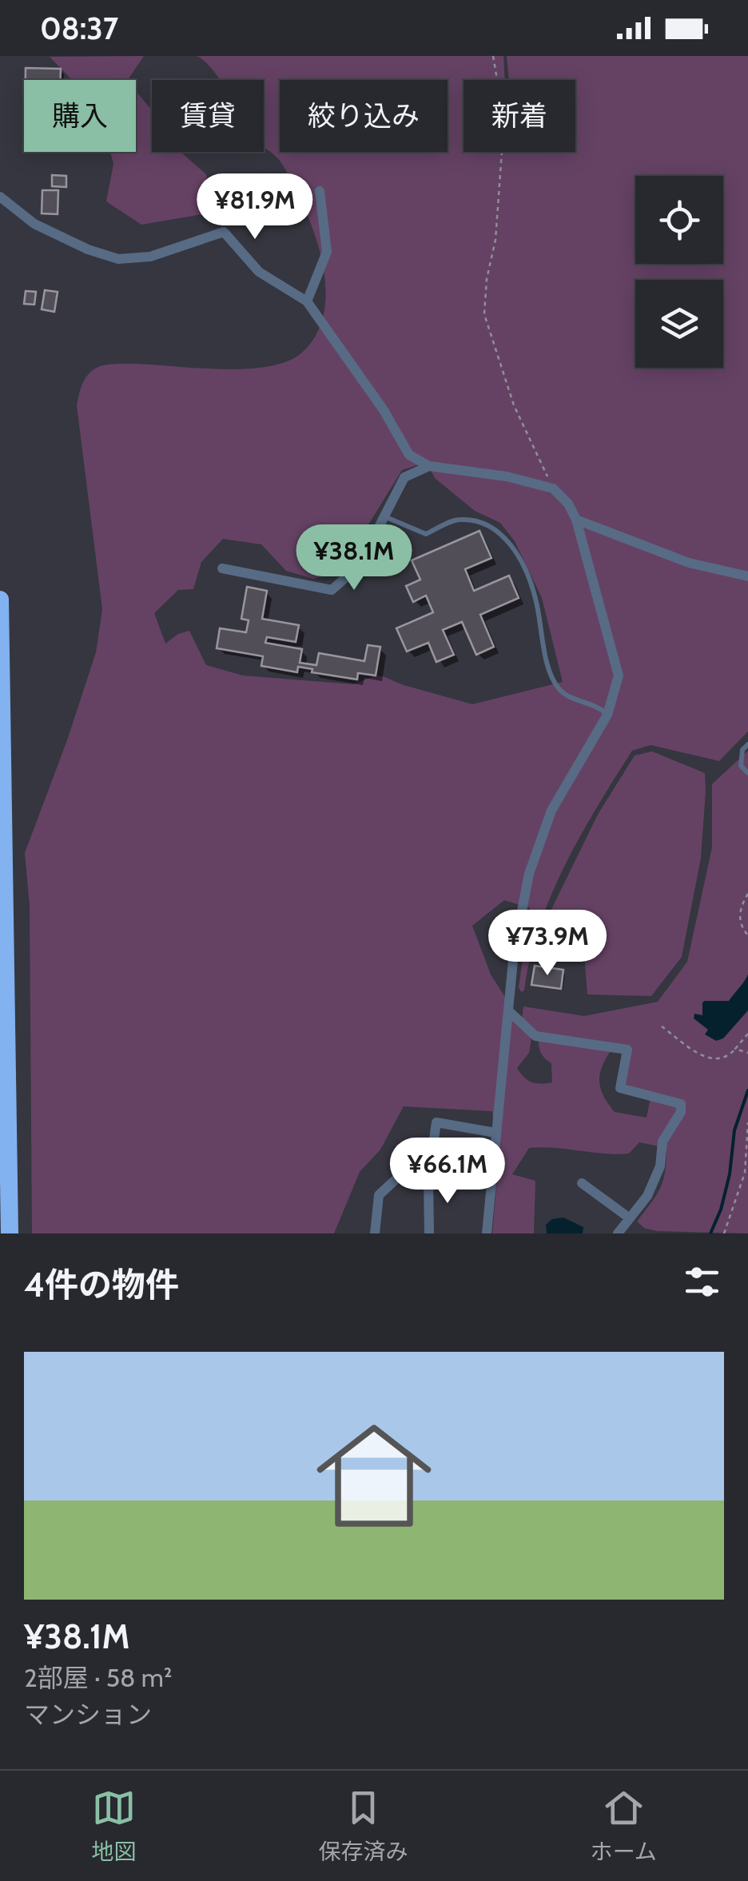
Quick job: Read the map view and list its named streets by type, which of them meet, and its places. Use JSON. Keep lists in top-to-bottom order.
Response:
{
  "page": {
    "status": "08:37",
    "chip": [
      "購入",
      "賃貸",
      "絞り込み",
      "新着"
    ],
    "price": [
      "¥81.9M",
      "¥38.1M",
      "¥73.9M",
      "¥66.1M"
    ],
    "heading": "4件の物件",
    "list": [
      {
        "name": "¥38.1M",
        "note": "2部屋 · 58 m² · マンション"
      }
    ],
    "tabs": ["地図", "保存済み", "ホーム"]
  }
}
